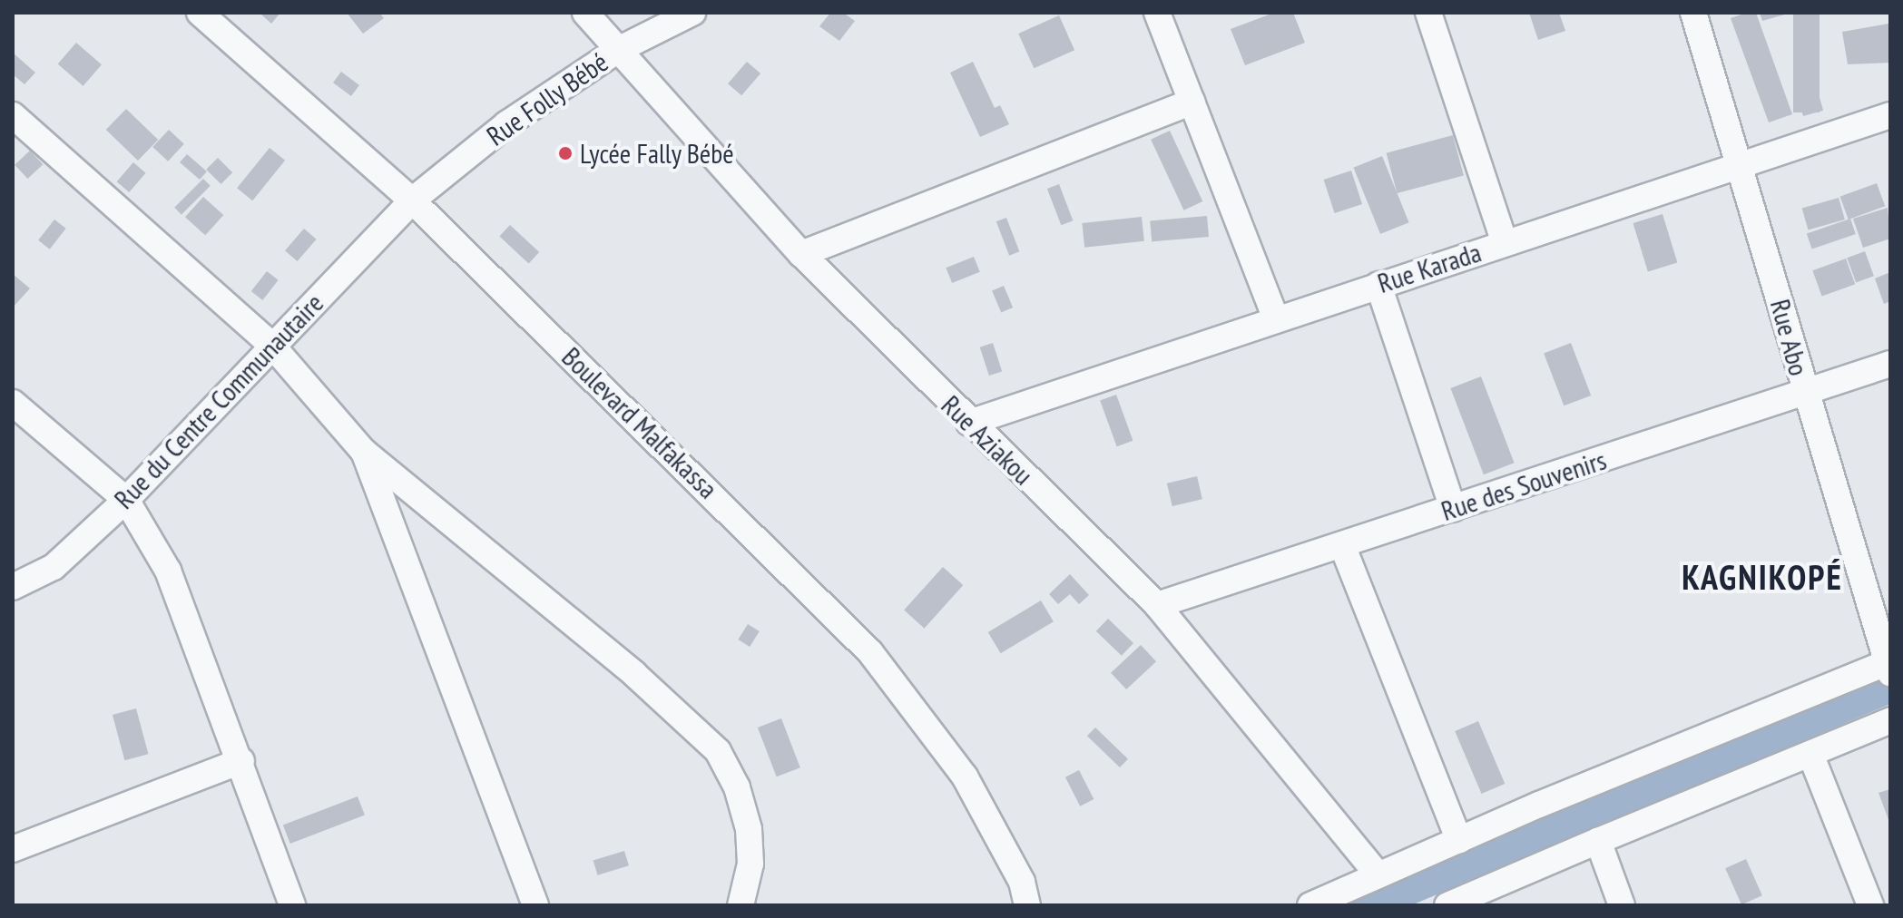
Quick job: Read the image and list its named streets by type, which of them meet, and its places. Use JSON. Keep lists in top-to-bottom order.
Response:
{
  "streets": {
    "street": [
      "Rue Folly Bébé",
      "Rue Karada",
      "Rue Abo",
      "Rue du Centre Communautaire",
      "Boulevard Malfakassa",
      "Rue Aziakou",
      "Rue des Souvenirs"
    ]
  },
  "crossings": [
    ["Rue Folly Bébé", "Rue du Centre Communautaire"],
    ["Rue Folly Bébé", "Boulevard Malfakassa"],
    ["Rue Folly Bébé", "Rue Aziakou"],
    ["Rue Karada", "Rue Abo"],
    ["Rue Karada", "Rue Aziakou"],
    ["Rue Abo", "Rue des Souvenirs"],
    ["Rue du Centre Communautaire", "Boulevard Malfakassa"],
    ["Rue Aziakou", "Rue des Souvenirs"]
  ],
  "districts": ["KAGNIKOPÉ"],
  "places": ["Lycée Fally Bébé"]
}
